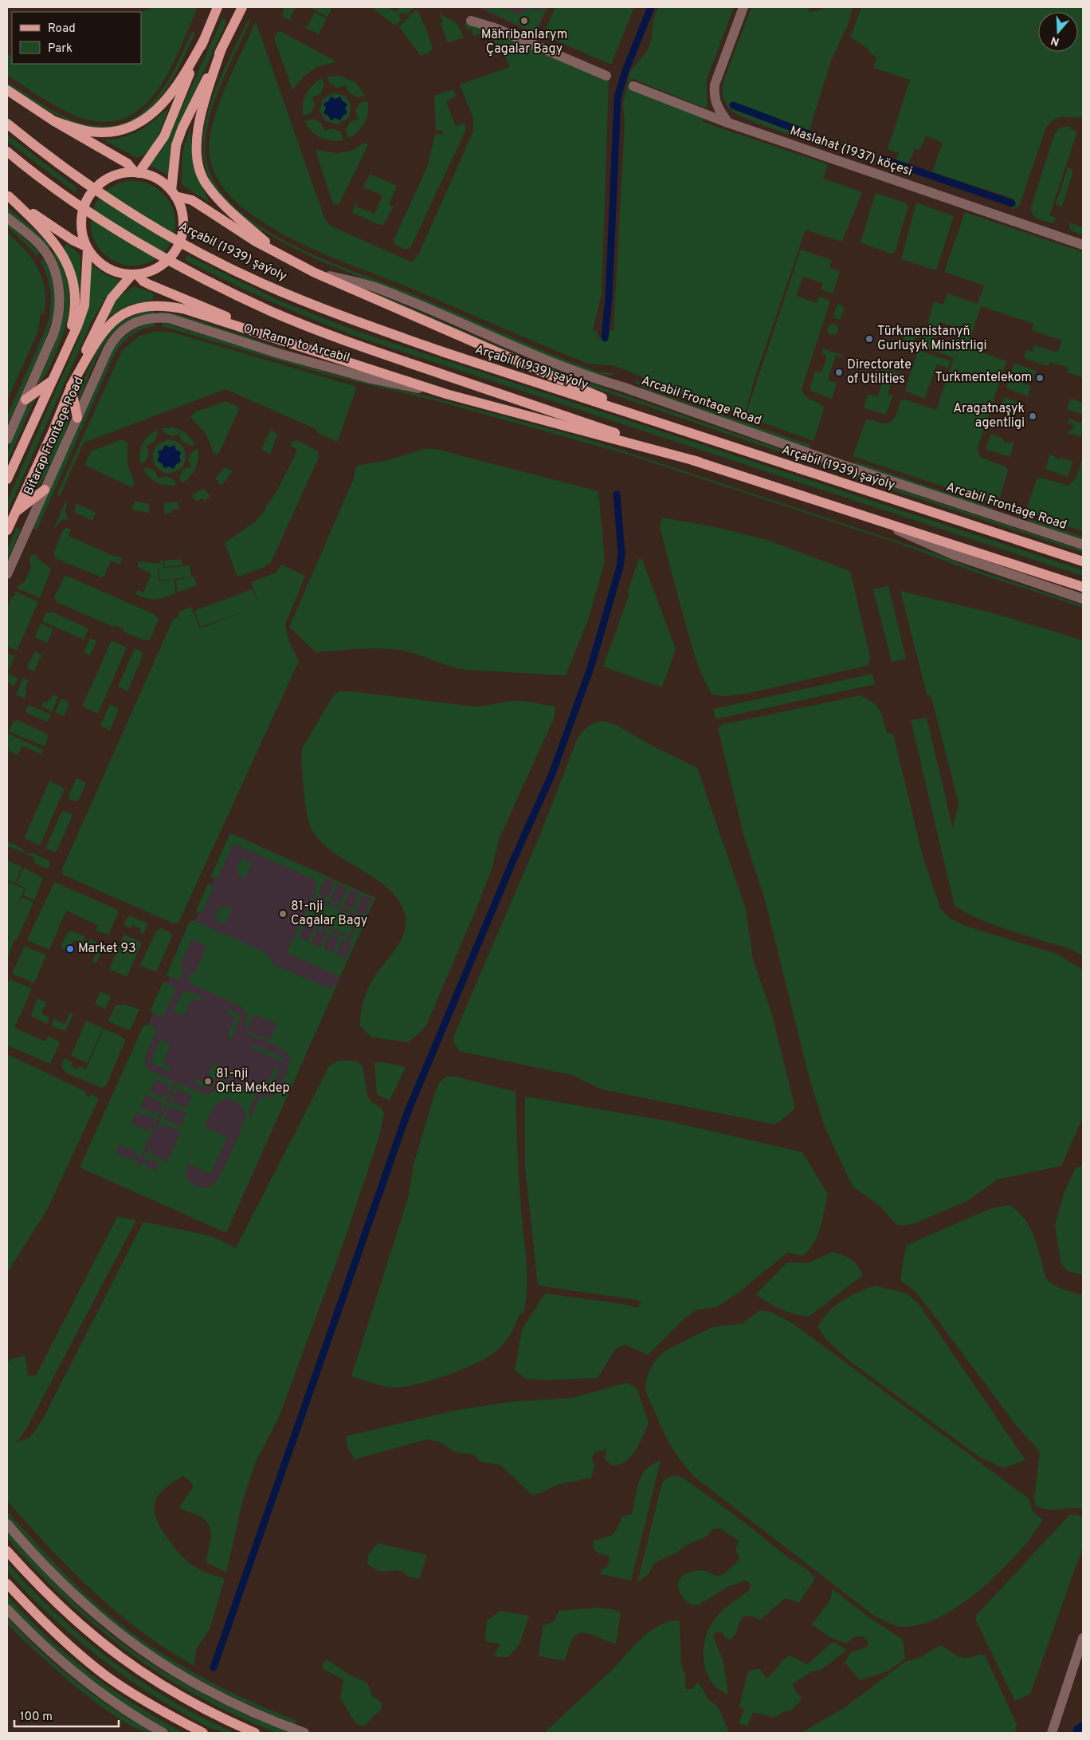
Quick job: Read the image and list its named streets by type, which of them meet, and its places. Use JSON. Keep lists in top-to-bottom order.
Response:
{
  "streets": {
    "main road": ["Arçabil (1939) şaýoly"],
    "street": [
      "Maslahat (1937) köçesi",
      "On Ramp to Arcabil",
      "Arcabil Frontage Road",
      "Bitarap Frontage Road"
    ]
  },
  "crossings": [
    ["On Ramp to Arcabil", "Bitarap Frontage Road"]
  ],
  "places": [
    "Mähribanlarym Çagalar Bagy",
    "Türkmenistanyň Gurluşyk Ministrligi",
    "Directorate of Utilities",
    "Turkmentelekom",
    "Aragatnaşyk agentligi",
    "81-nji Cagalar Bagy",
    "Market 93",
    "81-nji Orta Mekdep"
  ],
  "legend": ["Road", "Park"],
  "scale_bar": "100 m",
  "north": "bottom"
}
